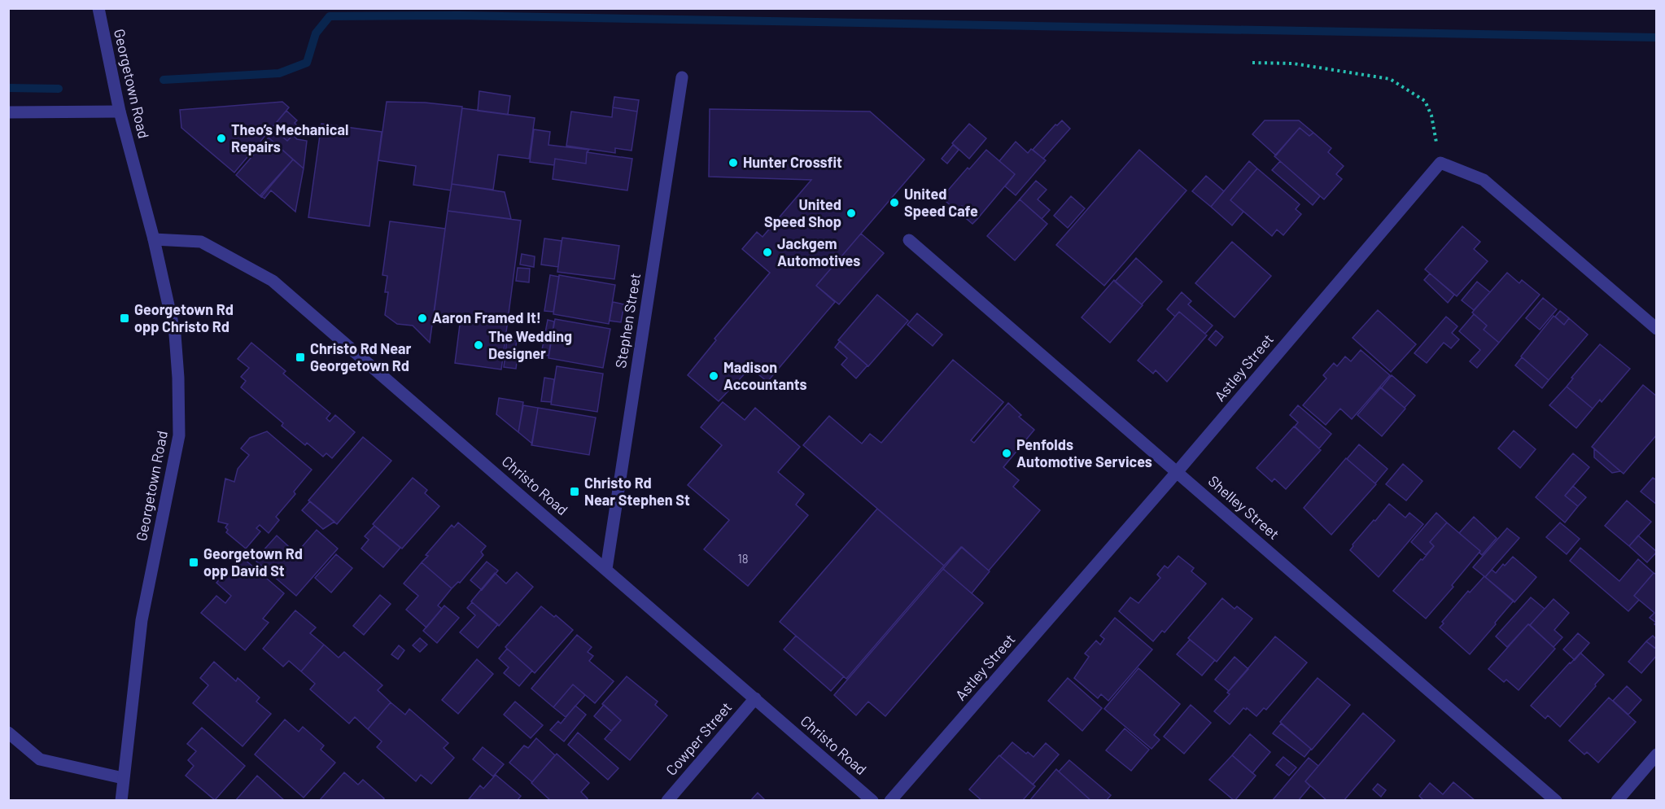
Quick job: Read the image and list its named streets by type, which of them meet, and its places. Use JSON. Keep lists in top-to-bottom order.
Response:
{
  "streets": {
    "street": [
      "Georgetown Road",
      "Stephen Street",
      "Astley Street",
      "Christo Road",
      "Shelley Street",
      "Cowper Street"
    ]
  },
  "crossings": [
    ["Georgetown Road", "Christo Road"],
    ["Stephen Street", "Christo Road"],
    ["Astley Street", "Shelley Street"],
    ["Christo Road", "Cowper Street"]
  ],
  "places": {
    "other": [
      "Theo’s Mechanical Repairs",
      "Hunter Crossfit",
      "United Speed Cafe",
      "United Speed Shop",
      "Jackgem Automotives",
      "Aaron Framed It!",
      "The Wedding Designer",
      "Madison Accountants",
      "Penfolds Automotive Services"
    ],
    "transit": [
      "Georgetown Rd opp Christo Rd",
      "Christo Rd Near Georgetown Rd",
      "Christo Rd Near Stephen St",
      "Georgetown Rd opp David St"
    ]
  },
  "house_numbers": ["18"]
}
